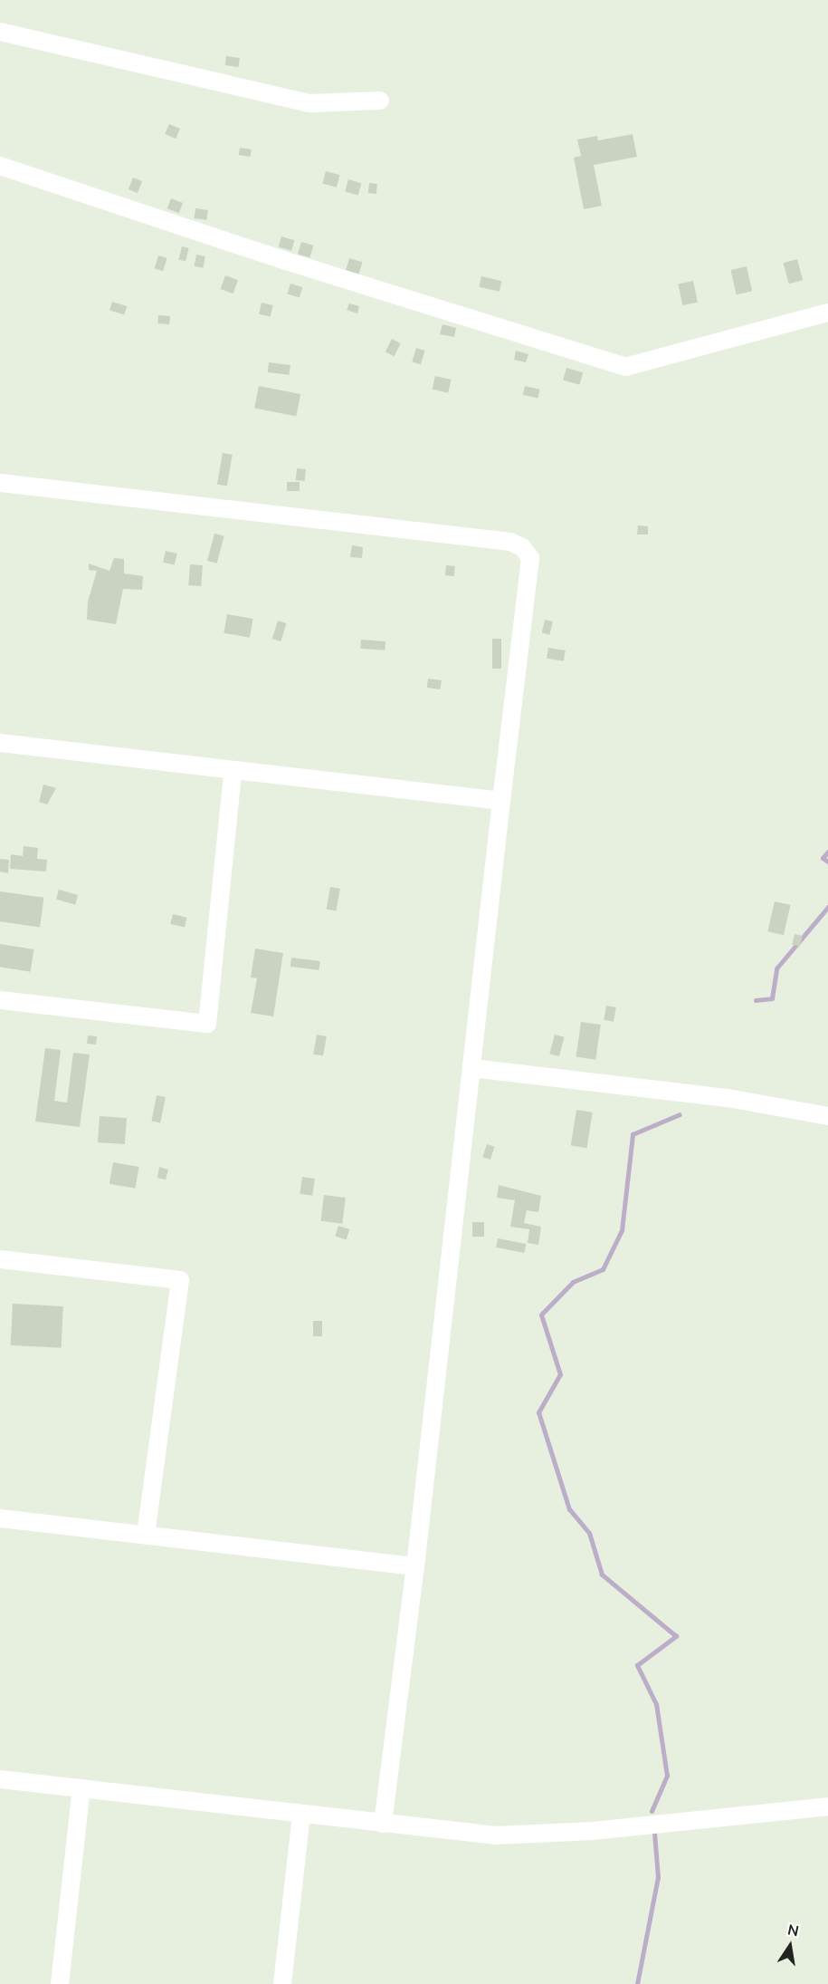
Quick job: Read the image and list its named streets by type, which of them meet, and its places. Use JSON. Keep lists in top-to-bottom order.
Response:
{
  "north": "top"
}
